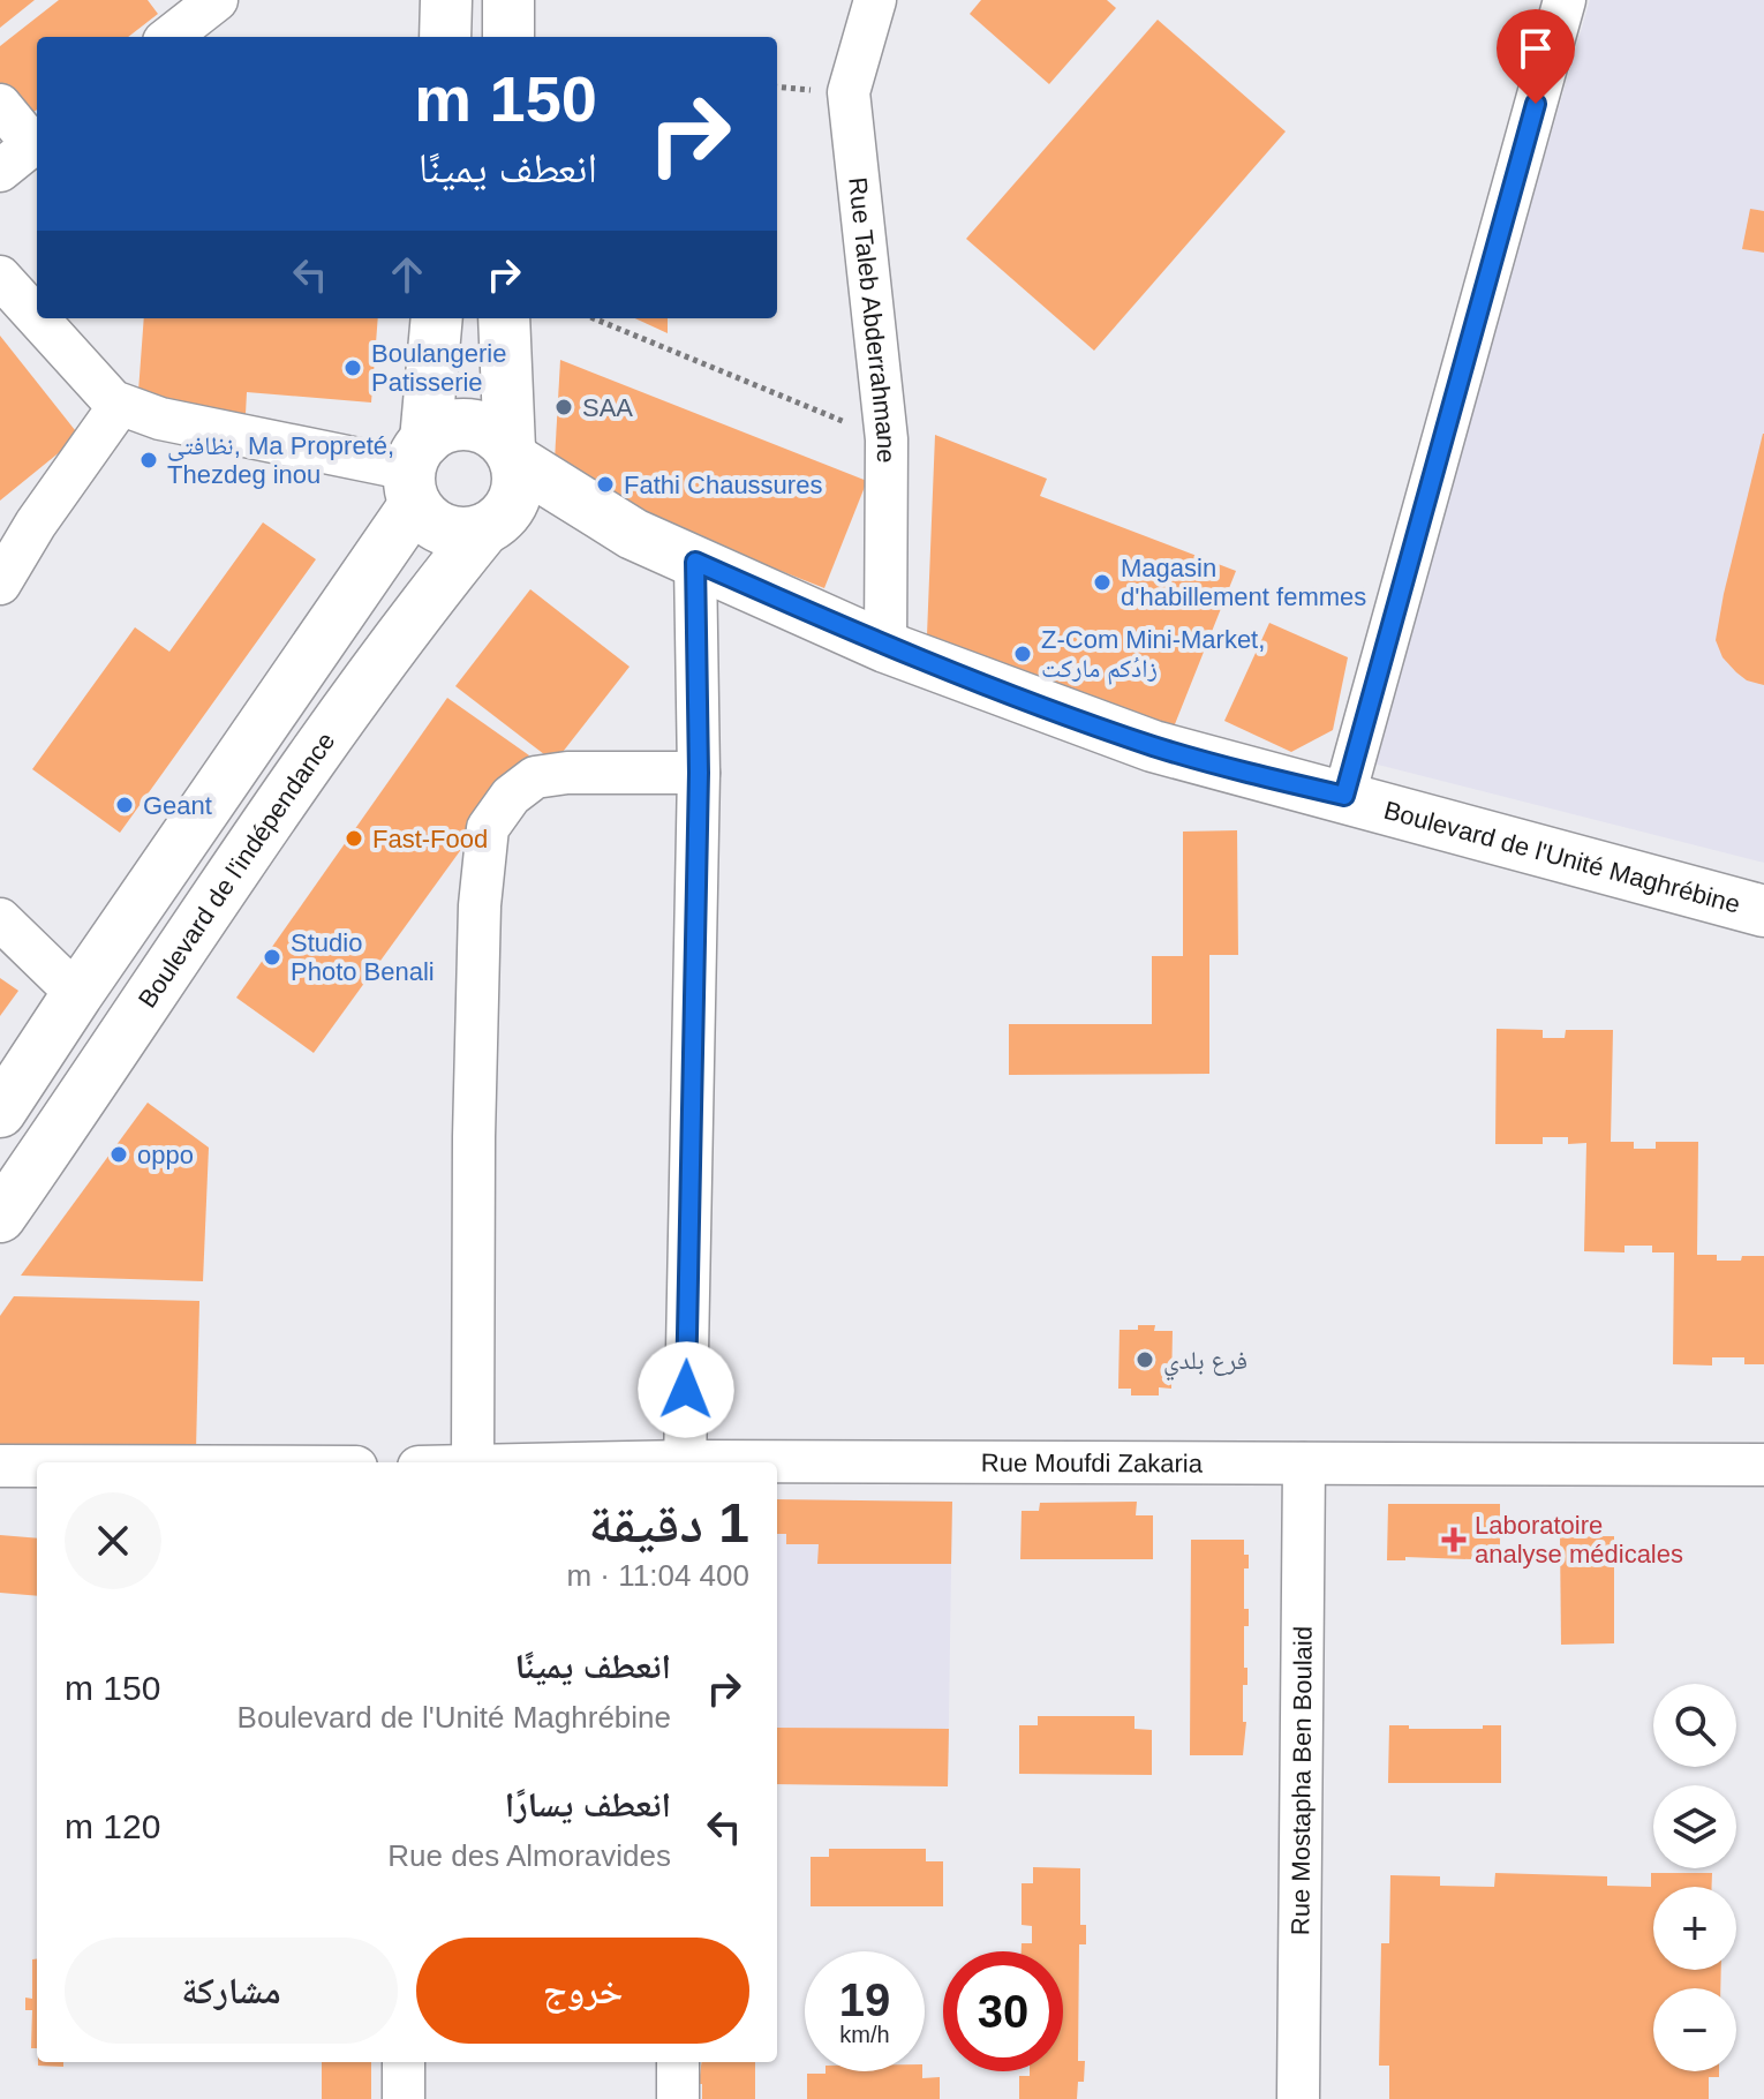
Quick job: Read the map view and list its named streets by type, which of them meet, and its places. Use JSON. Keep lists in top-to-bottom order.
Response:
{
  "streets": {
    "main road": ["Boulevard de l'Unité Maghrébine", "Boulevard de l'indépendance"],
    "street": ["Rue Taleb Abderrahmane", "Rue Moufdi Zakaria", "Rue Mostapha Ben Boulaid"]
  },
  "crossings": [
    ["Rue Taleb Abderrahmane", "Boulevard de l'Unité Maghrébine"],
    ["Boulevard de l'Unité Maghrébine", "Boulevard de l'indépendance"],
    ["Rue Moufdi Zakaria", "Rue Mostapha Ben Boulaid"]
  ],
  "places": {
    "other": [
      "Boulangerie Patisserie",
      "SAA",
      "نظافتي, Ma Propreté, Thezdeg inou",
      "Fathi Chaussures",
      "Magasin d'habillement femmes",
      "Z-Com Mini-Market, زادُكم ماركت",
      "Geant",
      "Fast-Food",
      "Studio Photo Benali",
      "oppo",
      "فرع بلدي"
    ],
    "health": ["Laboratoire analyse médicales"]
  },
  "page": {
    "turn": ["150 m", "انعطف يمينًا"],
    "heading": ["1 دقيقة", "400 m · 11:04"],
    "list": [
      {
        "name": "انعطف يمينًا",
        "note": "Boulevard de l'Unité Maghrébine",
        "value": "150 m"
      },
      {
        "name": "انعطف يسارًا",
        "note": "Rue des Almoravides",
        "value": "120 m"
      }
    ],
    "map_buttons": ["+", "−"],
    "buttons": ["خروج", "مشاركة"],
    "speed": "19 km/h",
    "limit": "30"
  }
}
